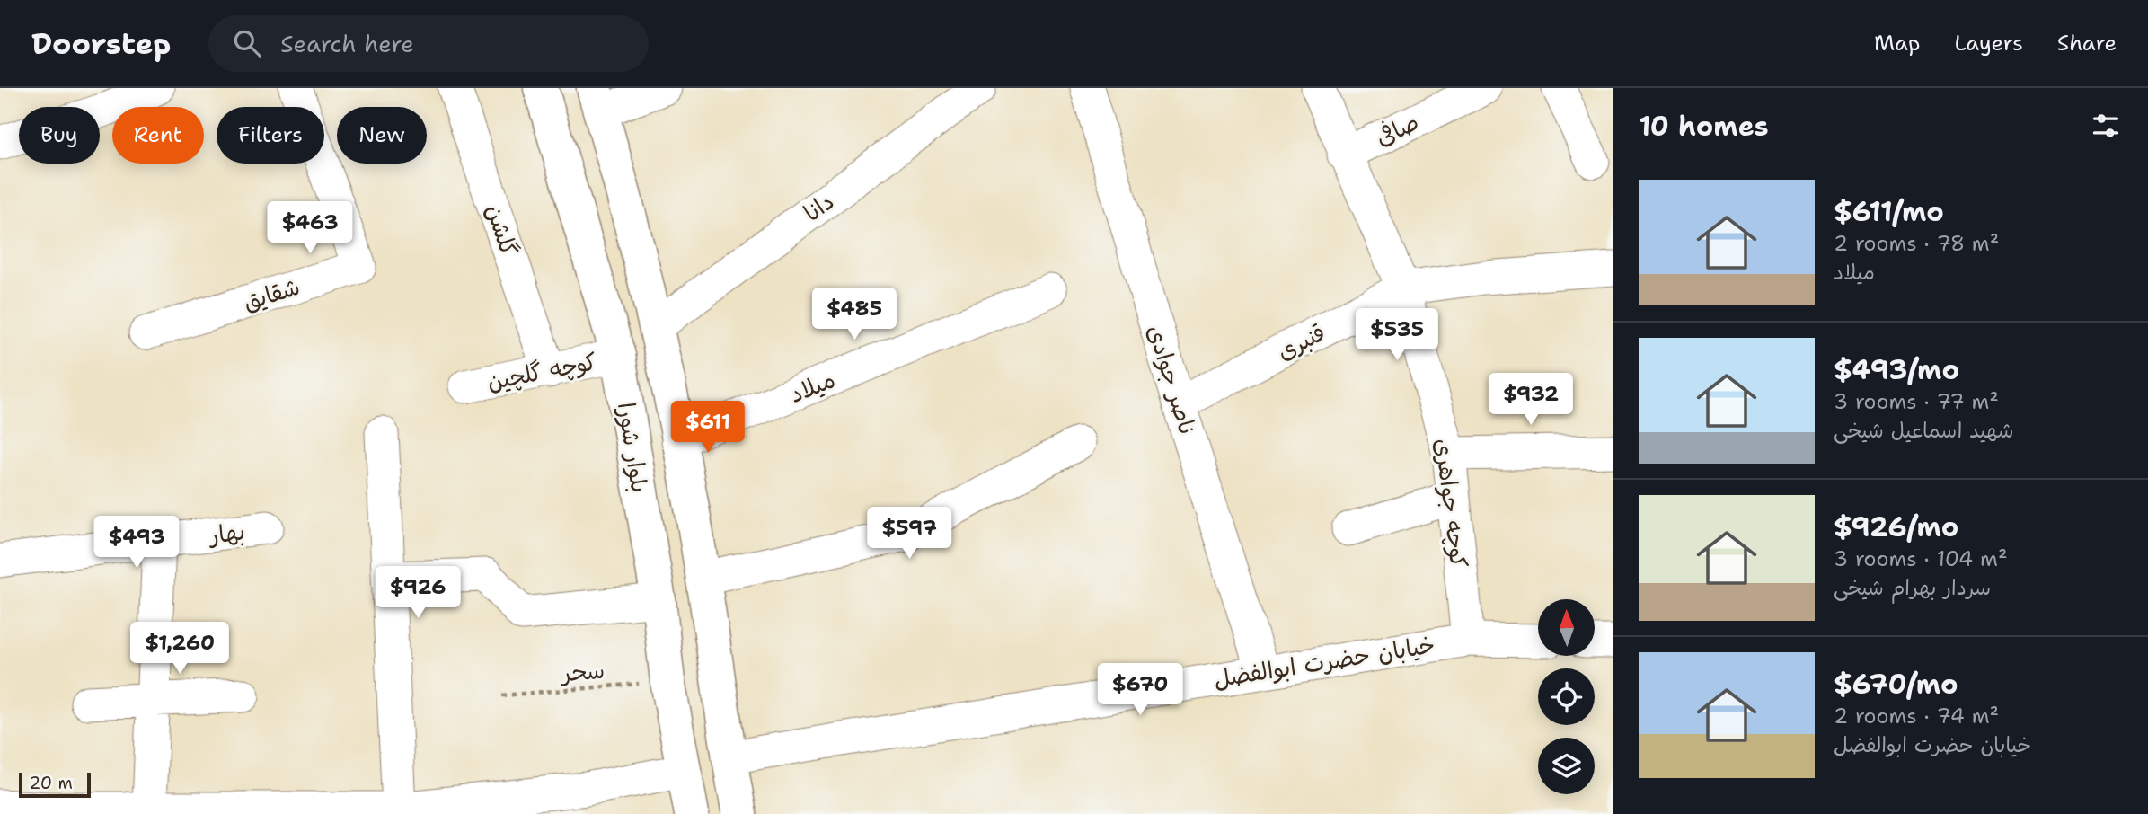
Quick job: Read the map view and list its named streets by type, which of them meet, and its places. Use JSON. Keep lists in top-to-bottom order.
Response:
{
  "streets": {
    "main road": ["بلوار شورا"],
    "street": [
      "صافی",
      "دانا",
      "گلشن",
      "شقایق",
      "قنبری",
      "کوچه گلچین",
      "ناصر جوادی",
      "میلاد",
      "کوچه جواهری",
      "بهار",
      "خیابان حضرت ابوالفضل"
    ],
    "path": ["سحر"]
  },
  "crossings": [
    ["صافی", "کوچه جواهری"],
    ["دانا", "بلوار شورا"],
    ["گلشن", "کوچه گلچین"],
    ["قنبری", "ناصر جوادی"],
    ["قنبری", "کوچه جواهری"],
    ["کوچه گلچین", "بلوار شورا"],
    ["ناصر جوادی", "خیابان حضرت ابوالفضل"],
    ["میلاد", "بلوار شورا"],
    ["بلوار شورا", "خیابان حضرت ابوالفضل"],
    ["بلوار شورا", "سحر"],
    ["کوچه جواهری", "خیابان حضرت ابوالفضل"]
  ],
  "scale_bar": "20 m",
  "north": "top",
  "page": {
    "header": "Doorstep",
    "search": "Search here",
    "nav": ["Map", "Layers", "Share"],
    "heading": "10 homes",
    "chip": [
      "Buy",
      "Rent",
      "Filters",
      "New"
    ],
    "list": [
      {
        "name": "$611/mo",
        "note": "2 rooms · 78 m² · میلاد"
      },
      {
        "name": "$493/mo",
        "note": "3 rooms · 77 m² · شهید اسماعیل شیخی"
      },
      {
        "name": "$926/mo",
        "note": "3 rooms · 104 m² · سردار بهرام شیخی"
      },
      {
        "name": "$670/mo",
        "note": "2 rooms · 74 m² · خیابان حضرت ابوالفضل"
      }
    ],
    "price": [
      "$463",
      "$485",
      "$535",
      "$932",
      "$611",
      "$597",
      "$493",
      "$926",
      "$1,260",
      "$670"
    ],
    "scale": "20 m"
  }
}
